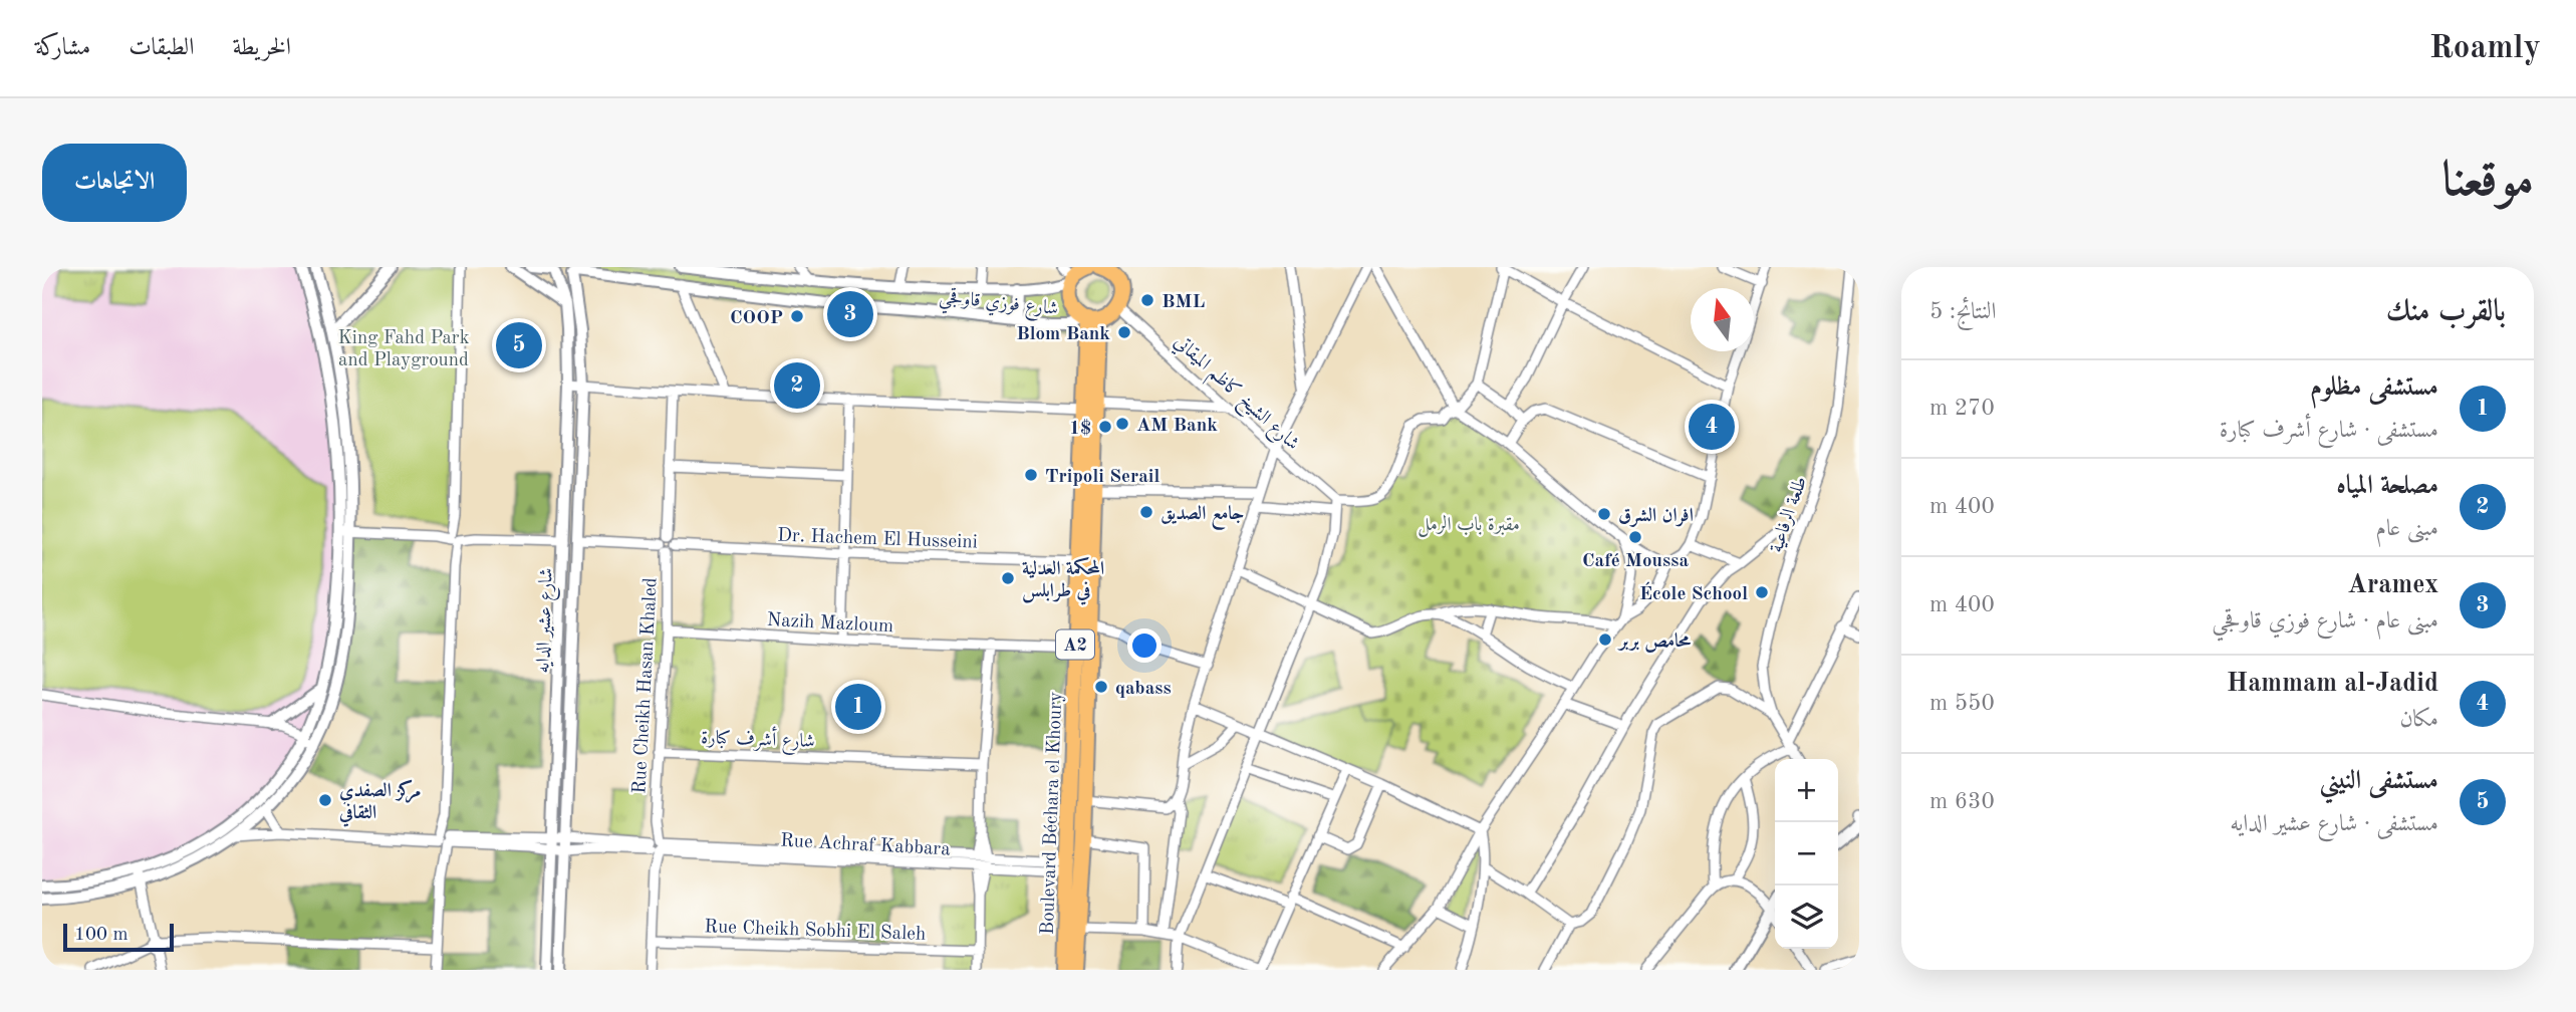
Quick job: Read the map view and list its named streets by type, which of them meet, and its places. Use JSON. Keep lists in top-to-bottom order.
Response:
{
  "streets": {
    "highway": ["A2", "Boulevard Béchara el Khoury"],
    "street": [
      "شارع فوزي قاوقجي",
      "شارع الشيخ كاظم الميقاتي",
      "طلعة الرفاعية",
      "Dr. Hachem El Husseini",
      "شارع عشير الدايه",
      "Nazih Mazloum",
      "Rue Cheikh Hasan Khaled",
      "شارع أشرف كبارة",
      "Rue Achraf Kabbara",
      "Rue Cheikh Sobhi El Saleh"
    ]
  },
  "crossings": [
    ["شارع فوزي قاوقجي", "شارع عشير الدايه"],
    ["شارع فوزي قاوقجي", "A2"],
    ["شارع فوزي قاوقجي", "Boulevard Béchara el Khoury"],
    ["Dr. Hachem El Husseini", "شارع عشير الدايه"],
    ["Dr. Hachem El Husseini", "Rue Cheikh Hasan Khaled"],
    ["Dr. Hachem El Husseini", "Boulevard Béchara el Khoury"],
    ["شارع عشير الدايه", "Rue Achraf Kabbara"],
    ["Nazih Mazloum", "Rue Cheikh Hasan Khaled"],
    ["Nazih Mazloum", "Boulevard Béchara el Khoury"],
    ["A2", "Boulevard Béchara el Khoury"],
    ["Rue Cheikh Hasan Khaled", "شارع أشرف كبارة"],
    ["Rue Cheikh Hasan Khaled", "Rue Achraf Kabbara"],
    ["Rue Cheikh Hasan Khaled", "Rue Cheikh Sobhi El Saleh"],
    ["Boulevard Béchara el Khoury", "Rue Achraf Kabbara"]
  ],
  "parks": ["King Fahd Park and Playground", "مقبرة باب الرمل"],
  "places": [
    "BML",
    "COOP",
    "Blom Bank",
    "AM Bank",
    "1$",
    "Tripoli Serail",
    "جامع الصديق",
    "افران الشرق",
    "Café Moussa",
    "المحكمة العدلية في طرابلس",
    "École School",
    "محامص بربر",
    "qabass",
    "مركز الصفدي الثقافي"
  ],
  "scale_bar": "100 m",
  "north": "top",
  "page": {
    "header": "Roamly",
    "nav": ["الخريطة", "الطبقات", "مشاركة"],
    "title": "موقعنا",
    "buttons": "الاتجاهات",
    "heading": ["بالقرب منك", "النتائج: 5"],
    "pins": [
      "3",
      "5",
      "2",
      "4",
      "1"
    ],
    "list": [
      {
        "mark": "1",
        "name": "مستشفى مظلوم",
        "note": "مستشفى · شارع أشرف كبارة",
        "value": "270 m"
      },
      {
        "mark": "2",
        "name": "مصلحة المياه",
        "note": "مبنى عام",
        "value": "400 m"
      },
      {
        "mark": "3",
        "name": "Aramex",
        "note": "مبنى عام · شارع فوزي قاوقجي",
        "value": "400 m"
      },
      {
        "mark": "4",
        "name": "Hammam al-Jadid",
        "note": "مكان",
        "value": "550 m"
      },
      {
        "mark": "5",
        "name": "مستشفى النيني",
        "note": "مستشفى · شارع عشير الدايه",
        "value": "630 m"
      }
    ],
    "map_buttons": ["+", "−"],
    "scale": "100 m"
  }
}
